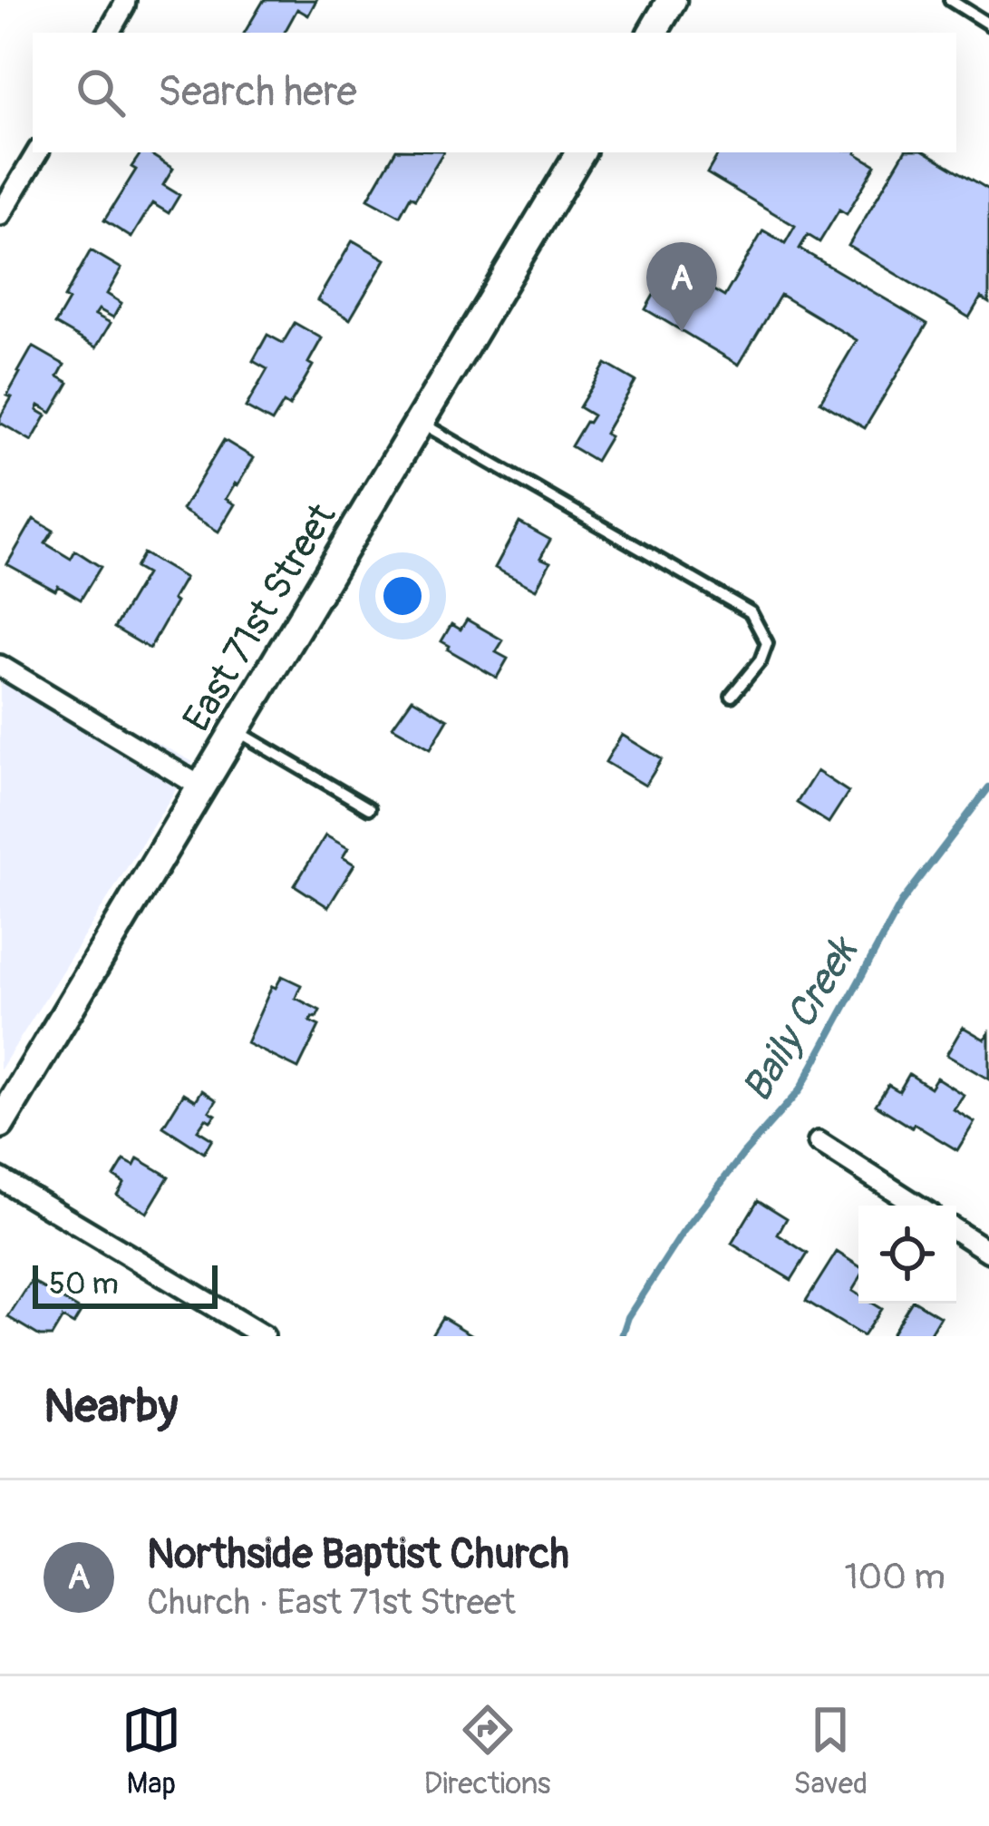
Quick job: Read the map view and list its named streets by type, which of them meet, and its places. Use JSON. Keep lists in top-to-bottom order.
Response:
{
  "streets": {
    "main road": ["East 71st Street"]
  },
  "water": ["Baily Creek"],
  "scale_bar": "50 m",
  "page": {
    "search": "Search here",
    "pins": "A",
    "scale": "50 m",
    "heading": "Nearby",
    "list": [
      {
        "mark": "A",
        "name": "Northside Baptist Church",
        "note": "Church · East 71st Street",
        "value": "100 m"
      }
    ],
    "nav": ["Map", "Directions", "Saved"]
  }
}
